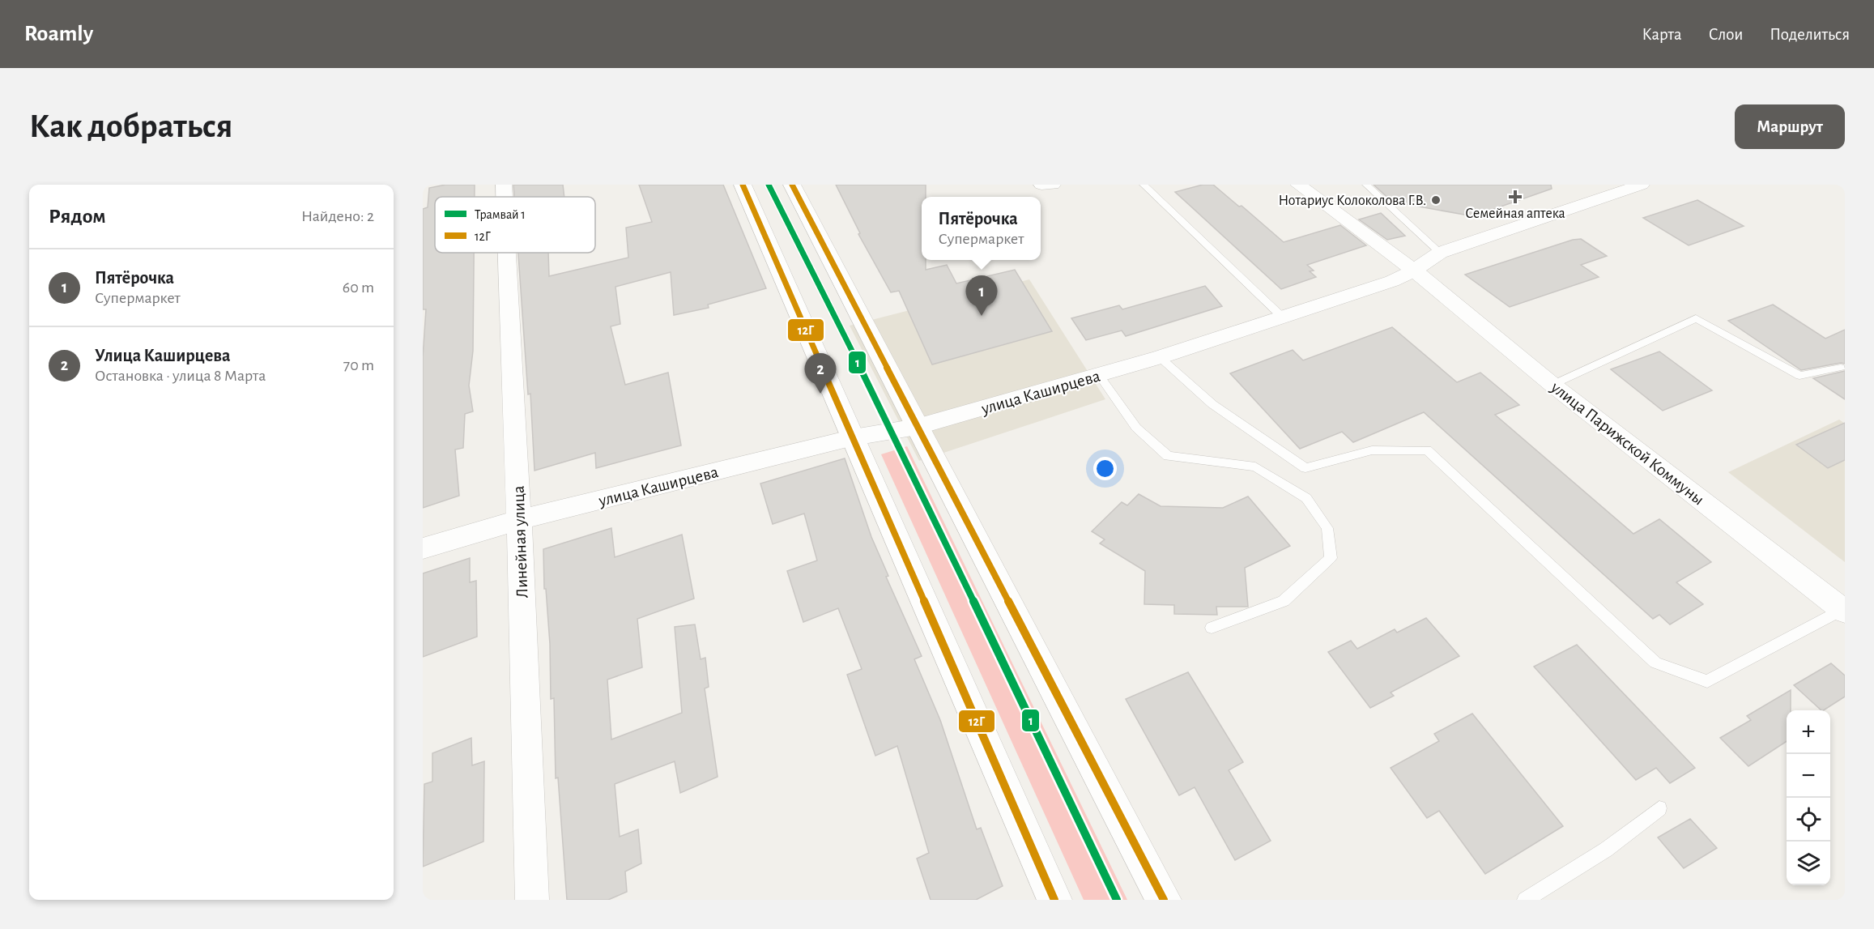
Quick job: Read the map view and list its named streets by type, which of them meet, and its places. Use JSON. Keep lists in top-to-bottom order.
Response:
{
  "streets": {
    "street": ["улица Каширцева", "улица Парижской Коммуны", "Линейная улица"]
  },
  "crossings": [
    ["улица Каширцева", "улица Парижской Коммуны"],
    ["улица Каширцева", "Линейная улица"]
  ],
  "places": {
    "health": ["Семейная аптека"],
    "other": ["Нотариус Колоколова Г.В."]
  },
  "lines": ["tram line 1", "transit line 12Г"],
  "legend": ["Трамвай 1", "12Г"],
  "page": {
    "header": "Roamly",
    "nav": ["Карта", "Слои", "Поделиться"],
    "buttons": "Маршрут",
    "title": "Как добраться",
    "heading": ["Рядом", "Найдено: 2"],
    "popup": ["Пятёрочка", "Супермаркет"],
    "list": [
      {
        "mark": "1",
        "name": "Пятёрочка",
        "note": "Супермаркет",
        "value": "60 m"
      },
      {
        "mark": "2",
        "name": "Улица Каширцева",
        "note": "Остановка · улица 8 Марта",
        "value": "70 m"
      }
    ],
    "pins": ["1", "2"],
    "map_buttons": ["+", "−"]
  }
}
